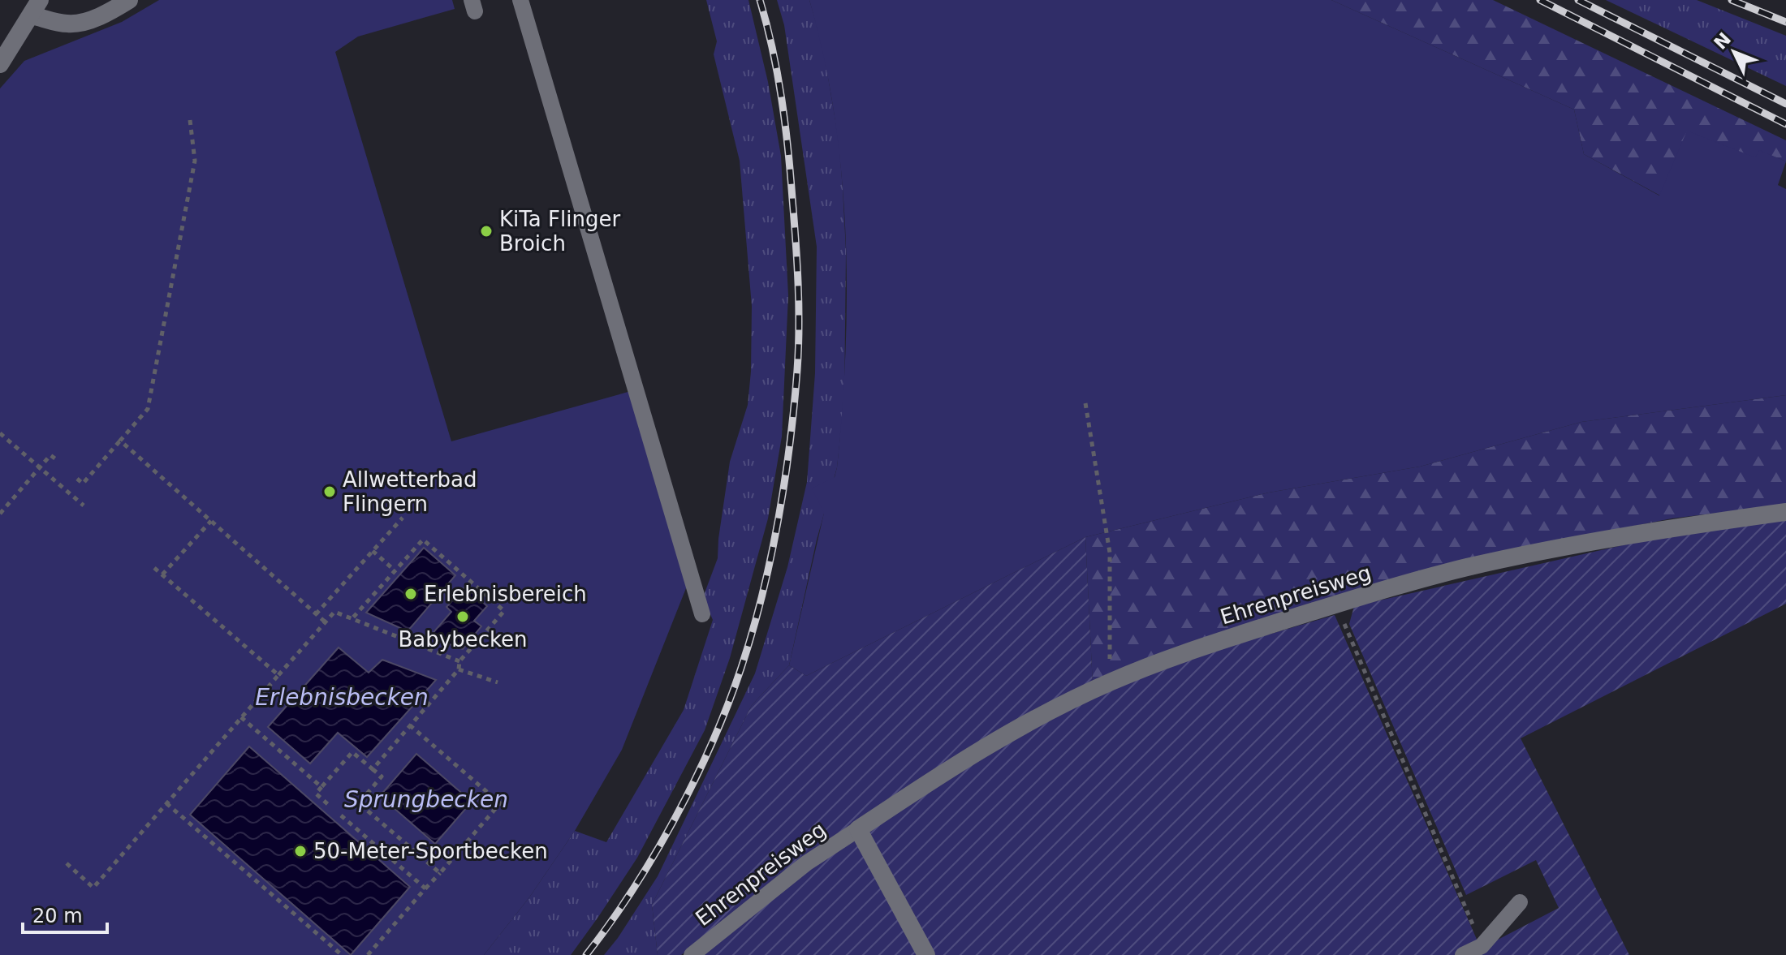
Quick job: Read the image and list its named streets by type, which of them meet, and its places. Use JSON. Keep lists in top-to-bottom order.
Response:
{
  "streets": {
    "street": ["Ehrenpreisweg"]
  },
  "water": ["Erlebnisbecken", "Sprungbecken"],
  "places": [
    "KiTa Flinger Broich",
    "Allwetterbad Flingern",
    "Erlebnisbereich",
    "Babybecken",
    "50-Meter-Sportbecken"
  ],
  "scale_bar": "20 m",
  "north": "top left"
}
